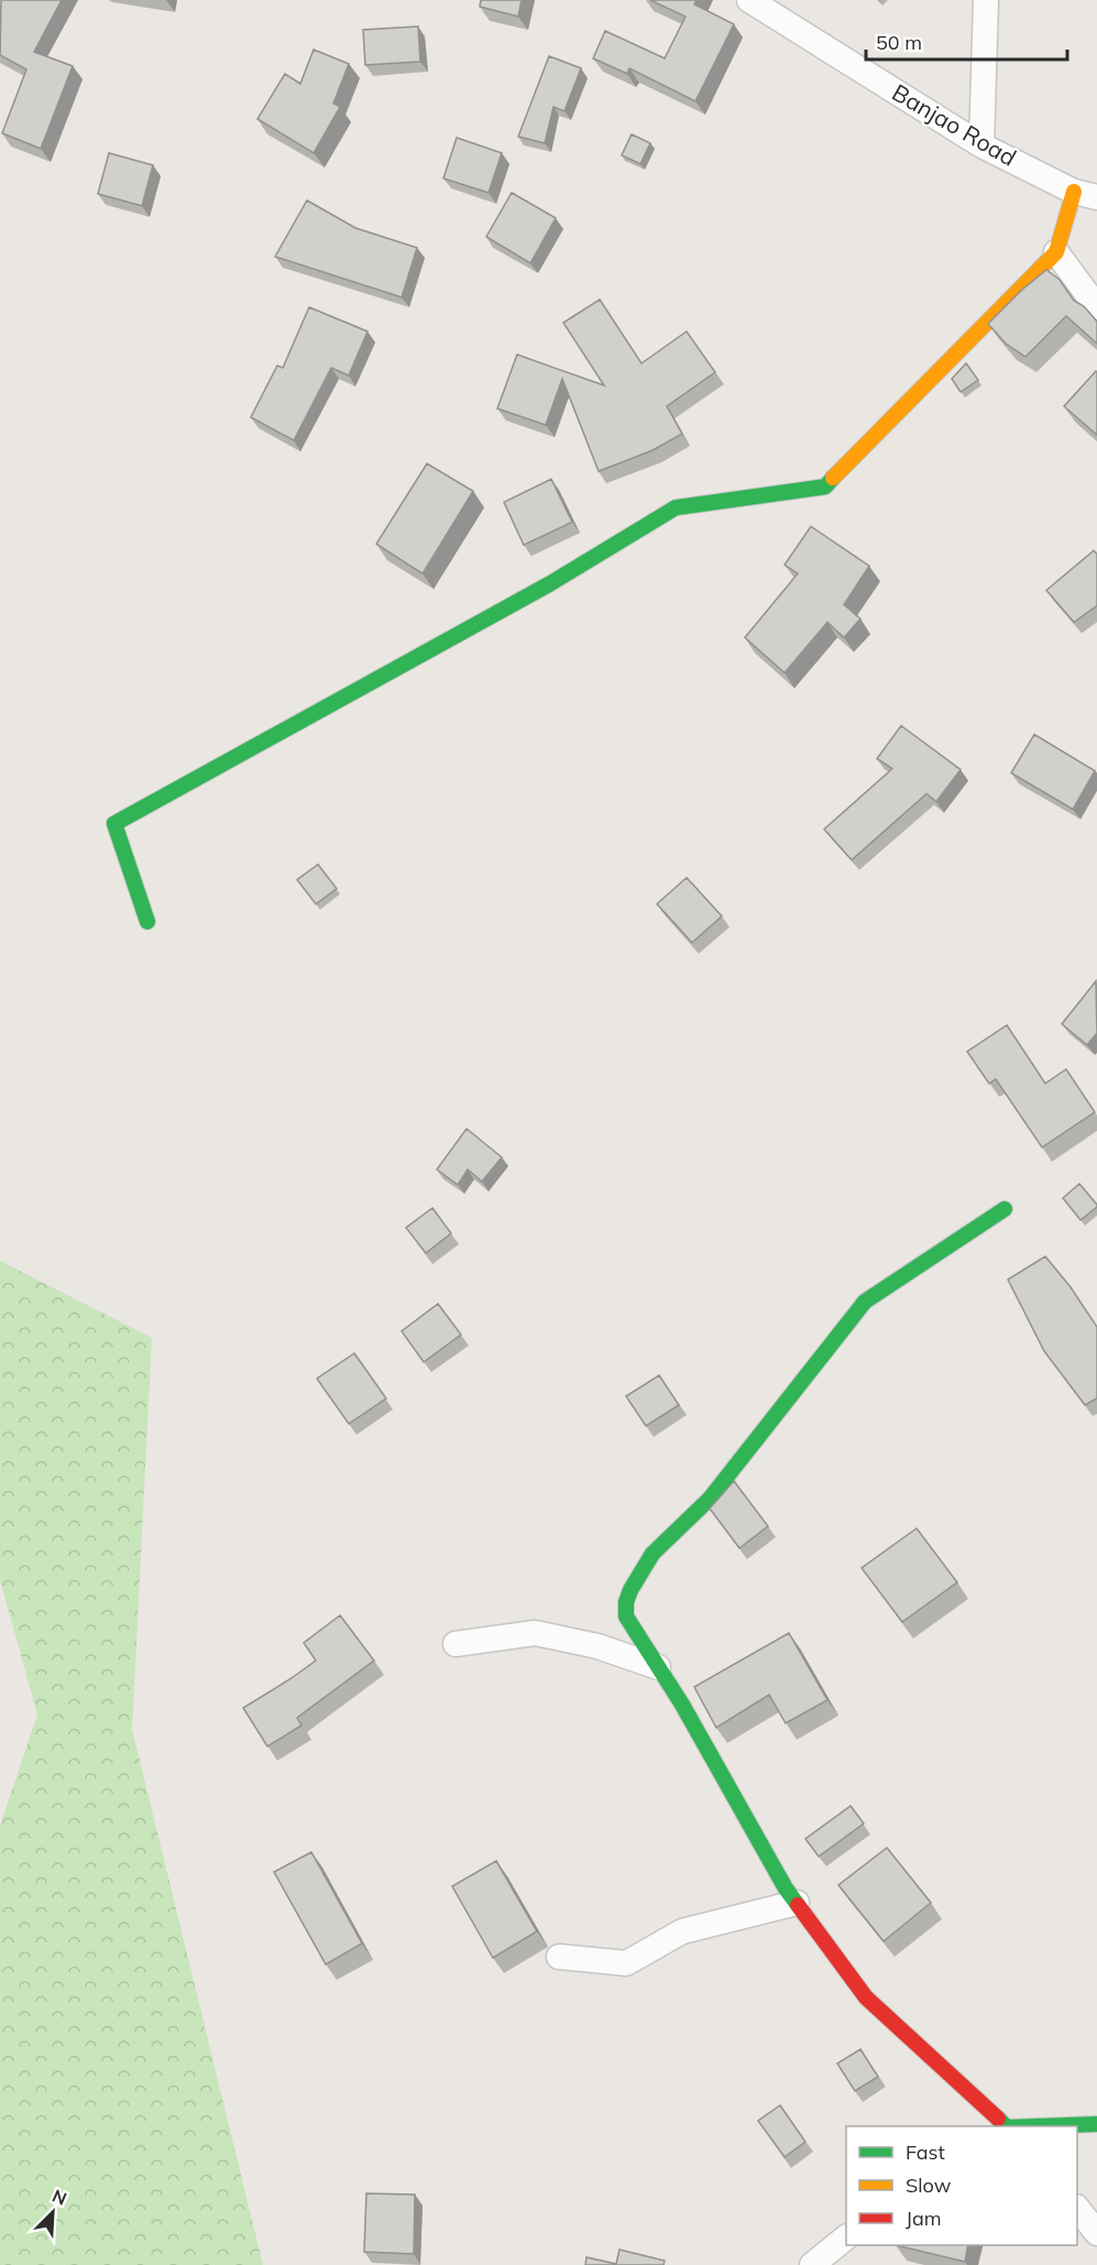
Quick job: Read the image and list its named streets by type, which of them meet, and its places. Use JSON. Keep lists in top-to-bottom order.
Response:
{
  "streets": {
    "street": ["Banjao Road"]
  },
  "legend": ["Fast", "Slow", "Jam"],
  "scale_bar": "50 m",
  "north": "top right"
}
